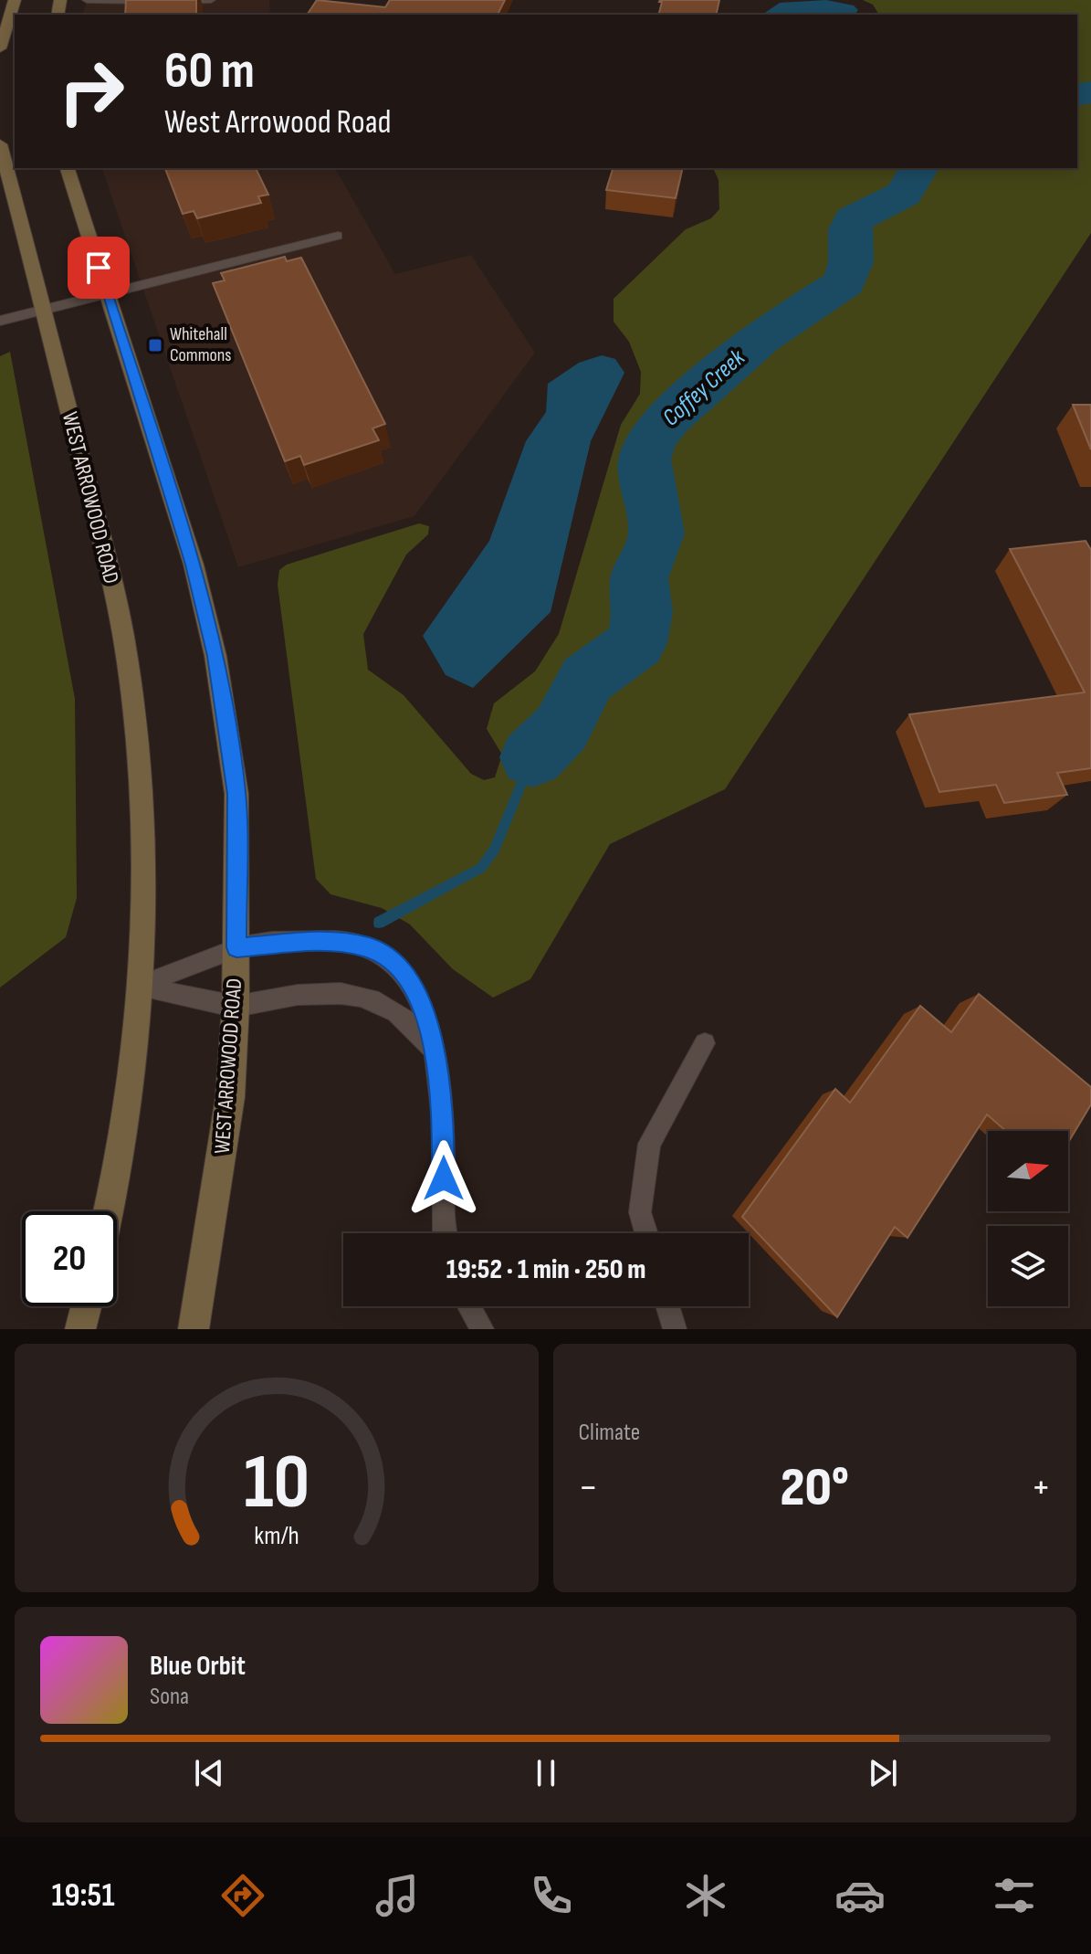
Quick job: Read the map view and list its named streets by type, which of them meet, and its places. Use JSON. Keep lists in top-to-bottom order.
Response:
{
  "streets": {
    "main road": ["WEST ARROWOOD ROAD"]
  },
  "water": ["Coffey Creek"],
  "places": {
    "transit": ["Whitehall Commons"]
  },
  "north": "right",
  "page": {
    "turn": ["60 m", "West Arrowood Road"],
    "limit": "20",
    "trip": "19:52 · 1 min · 250 m",
    "tile": "Climate",
    "heat": ["−", "20°", "+"],
    "song": ["Blue Orbit", "Sona"],
    "tabs": "19:51",
    "gauge": ["10", "km/h"]
  }
}
